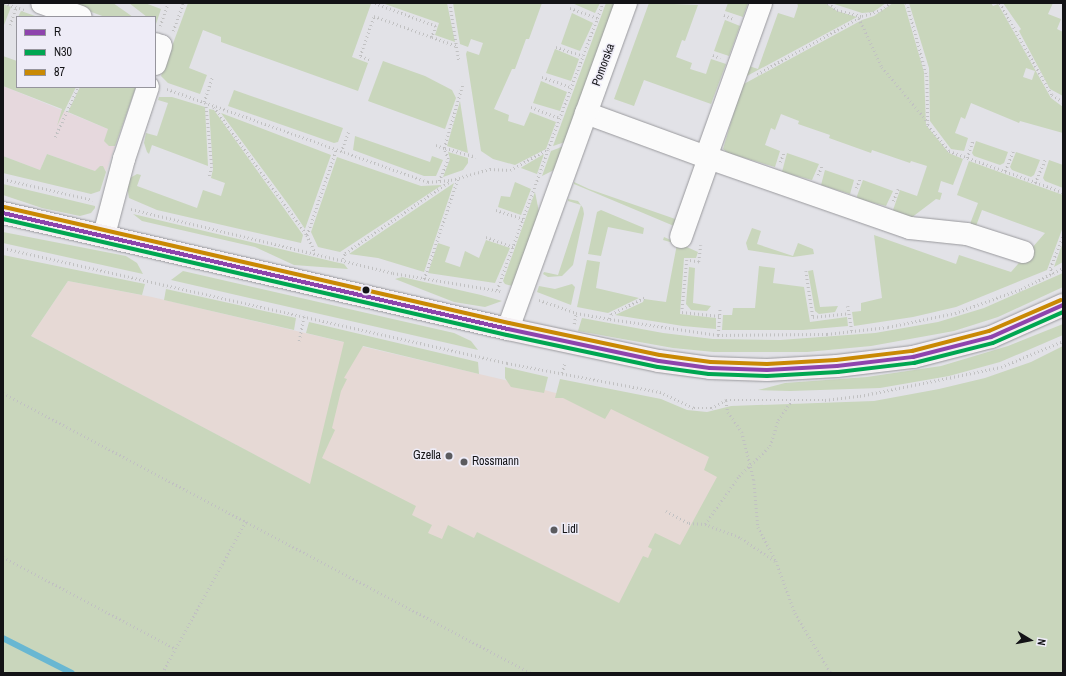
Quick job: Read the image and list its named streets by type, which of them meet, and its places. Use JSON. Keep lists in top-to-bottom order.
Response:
{
  "streets": {
    "street": ["Pomorska"]
  },
  "places": ["Gzella", "Rossmann", "Lidl"],
  "lines": ["transit line 87", "transit line R", "transit line N30"],
  "legend": ["R", "N30", "87"],
  "north": "right"
}
